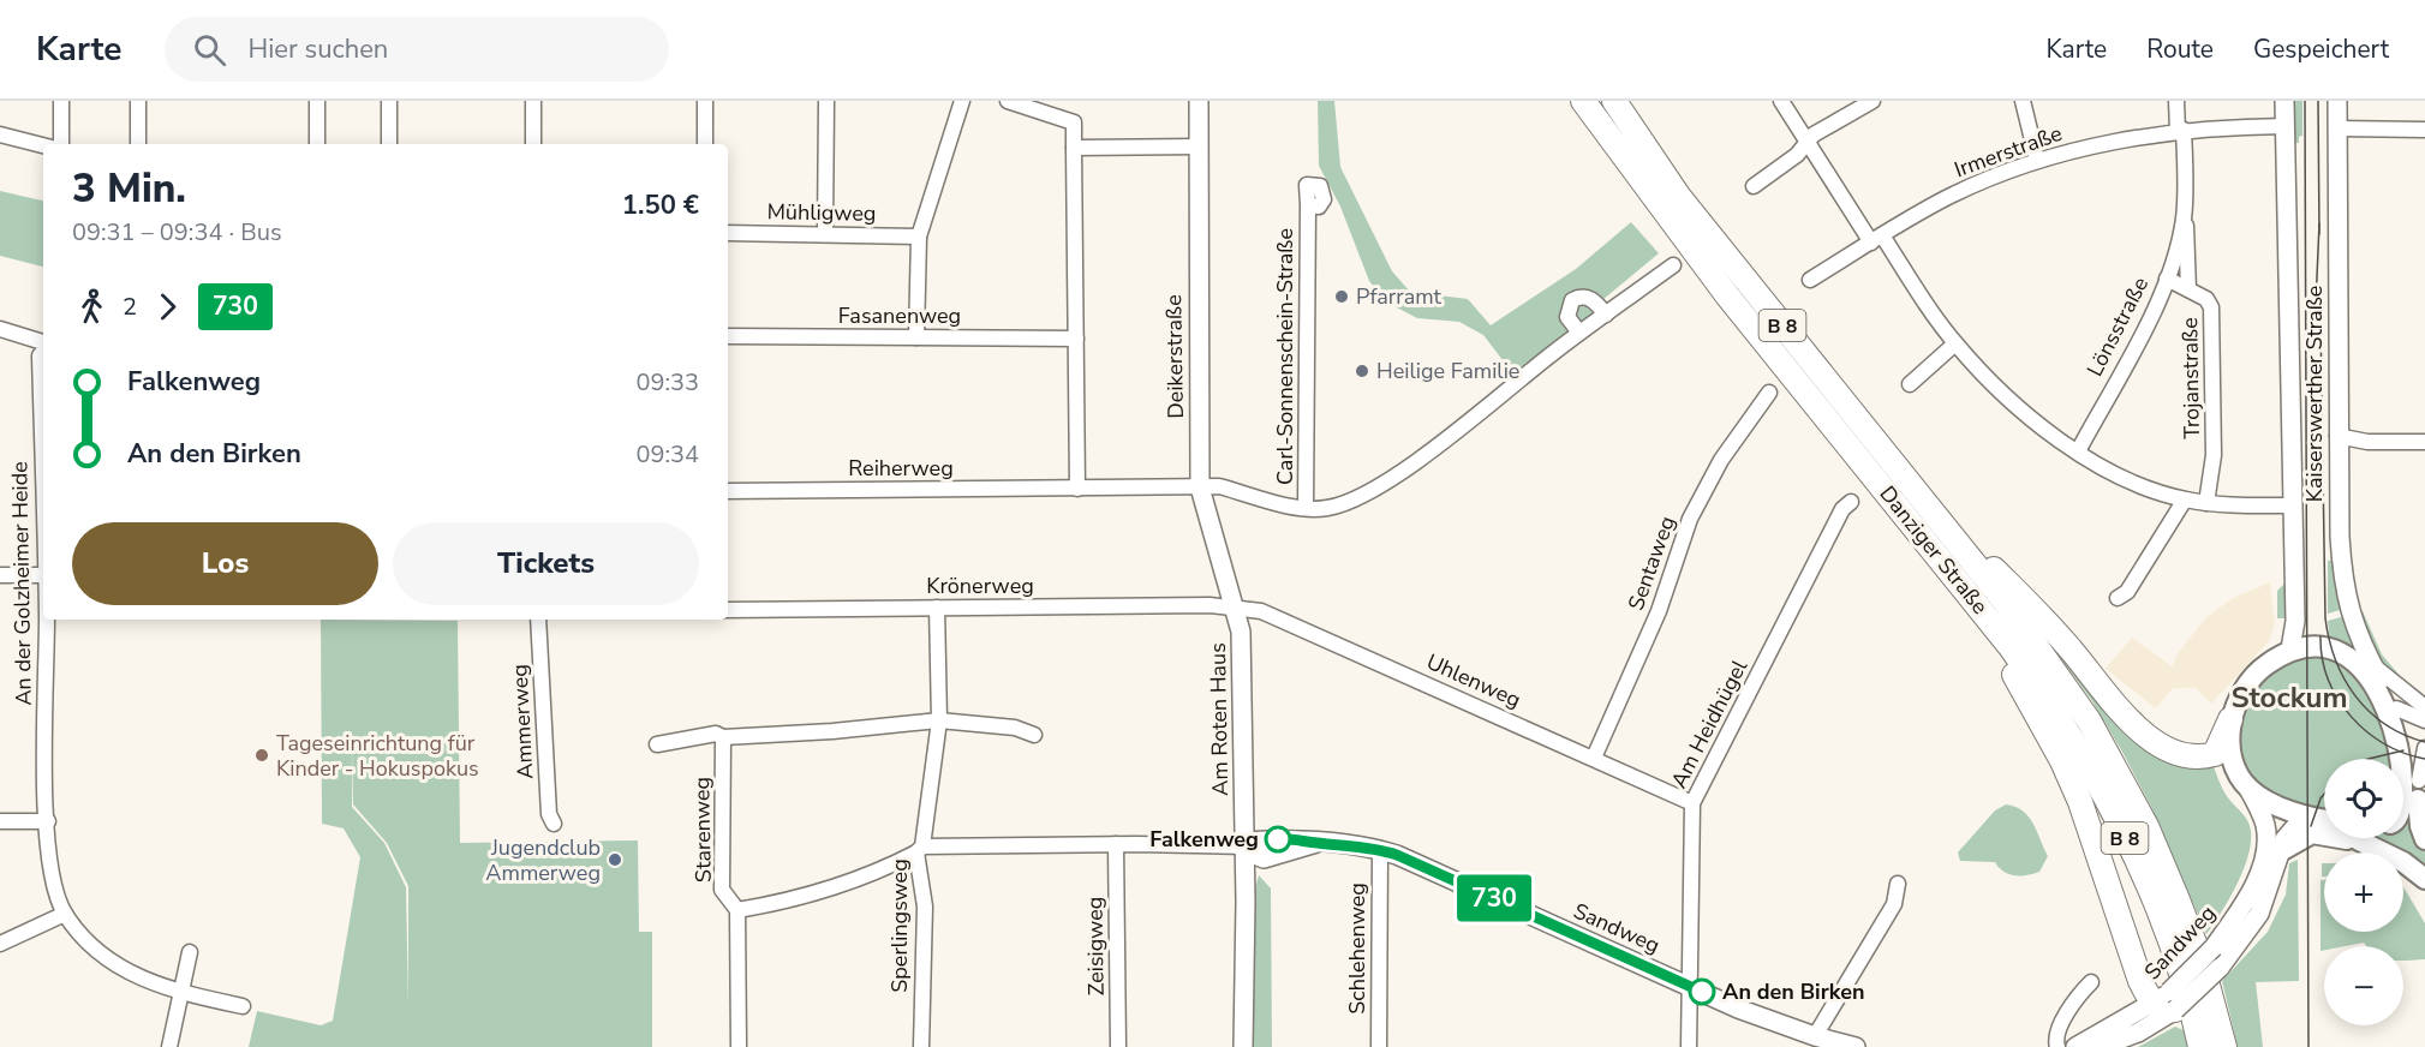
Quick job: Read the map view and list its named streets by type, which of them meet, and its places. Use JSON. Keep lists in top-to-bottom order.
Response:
{
  "streets": {
    "highway": ["B 8", "Danziger Straße"],
    "street": [
      "Irmerstraße",
      "Mühligweg",
      "Fasanenweg",
      "Lönsstraße",
      "Deikerstraße",
      "Carl-Sonnenschein-Straße",
      "Trojanstraße",
      "Kaiserswerther Straße",
      "Reiherweg",
      "Sentaweg",
      "An der Golzheimer Heide",
      "Krönerweg",
      "Uhlenweg",
      "Am Roten Haus",
      "Ammerweg",
      "Am Heidhügel",
      "Starenweg",
      "Sperlingsweg",
      "Sandweg",
      "Zeisigweg",
      "Schlehenweg"
    ]
  },
  "crossings": [
    ["Irmerstraße", "Lönsstraße"],
    ["Irmerstraße", "Kaiserswerther Straße"],
    ["Lönsstraße", "Trojanstraße"],
    ["Deikerstraße", "Carl-Sonnenschein-Straße"],
    ["Deikerstraße", "Reiherweg"],
    ["Deikerstraße", "Krönerweg"],
    ["Deikerstraße", "Uhlenweg"],
    ["Deikerstraße", "Am Roten Haus"],
    ["Carl-Sonnenschein-Straße", "Reiherweg"],
    ["Sentaweg", "Uhlenweg"],
    ["Krönerweg", "Uhlenweg"],
    ["Krönerweg", "Am Roten Haus"],
    ["Krönerweg", "Sperlingsweg"],
    ["Uhlenweg", "Am Roten Haus"],
    ["Uhlenweg", "Am Heidhügel"],
    ["Am Roten Haus", "Sandweg"],
    ["Am Heidhügel", "Sandweg"],
    ["Sandweg", "Schlehenweg"]
  ],
  "districts": ["Stockum"],
  "places": [
    "Pfarramt",
    "Heilige Familie",
    "Tageseinrichtung für Kinder - Hokuspokus",
    "Falkenweg",
    "Jugendclub Ammerweg",
    "An den Birken"
  ],
  "lines": ["bus line 730"],
  "page": {
    "header": "Karte",
    "search": "Hier suchen",
    "nav": ["Karte", "Route", "Gespeichert"],
    "on_map": "730",
    "heading": ["3 Min.", "09:31 – 09:34 · Bus", "1.50 €"],
    "legs": ["2", "730"],
    "list": [
      {
        "name": "Falkenweg",
        "value": "09:33"
      },
      {
        "name": "An den Birken",
        "value": "09:34"
      }
    ],
    "buttons": ["Los", "Tickets"],
    "map_buttons": ["+", "−"]
  }
}
